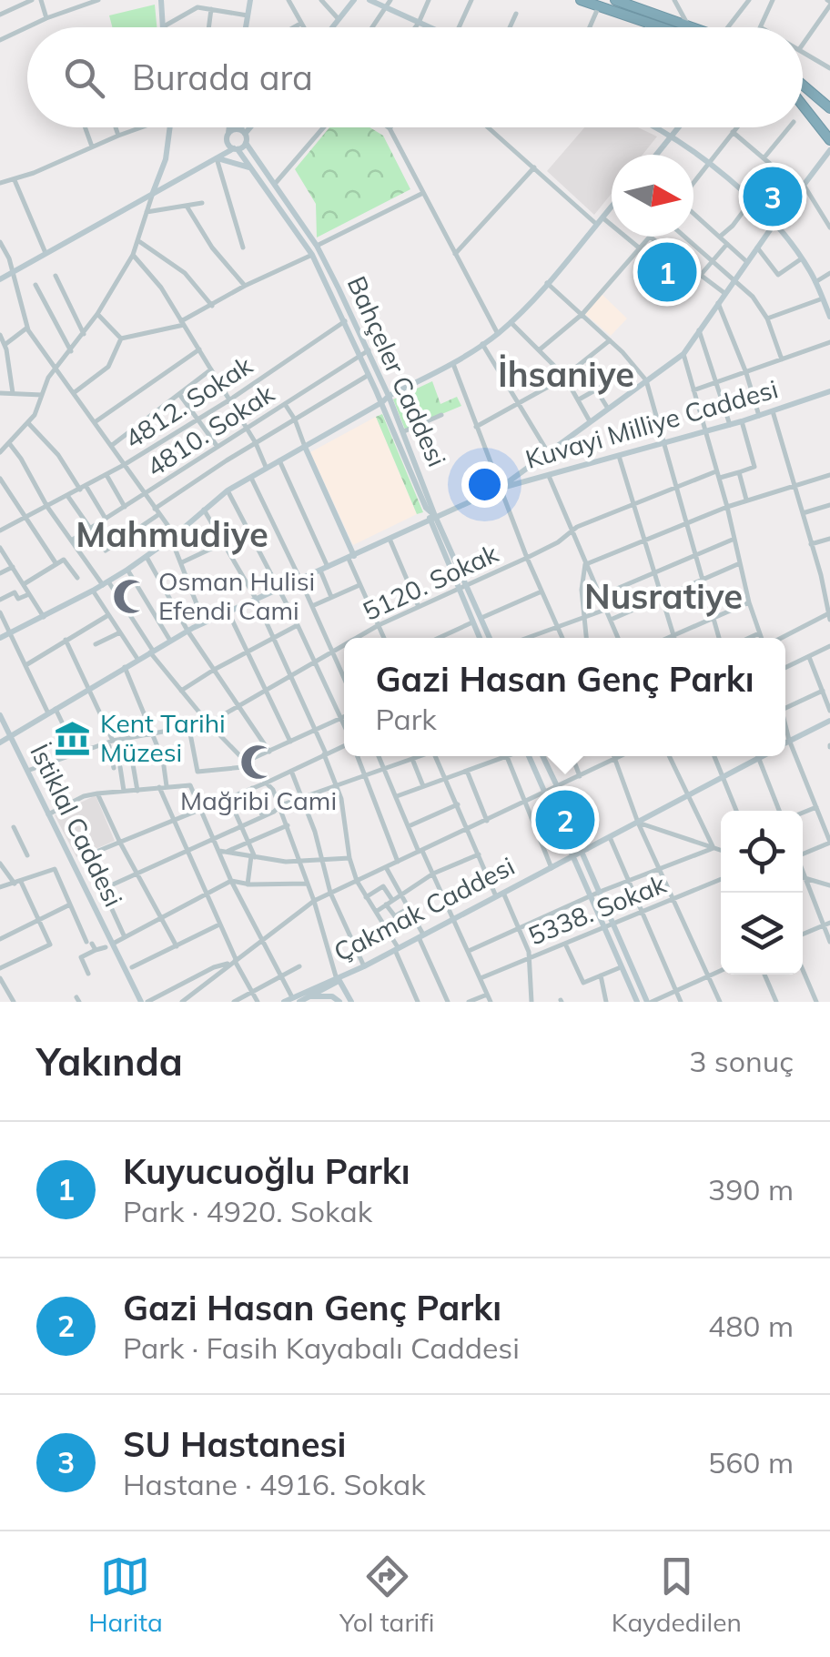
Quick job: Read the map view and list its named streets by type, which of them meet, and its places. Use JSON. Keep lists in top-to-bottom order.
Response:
{
  "streets": {
    "street": [
      "Bahçeler Caddesi",
      "4812. Sokak",
      "Kuvayi Milliye Caddesi",
      "4810. Sokak",
      "5120. Sokak",
      "İstiklal Caddesi",
      "Çakmak Caddesi",
      "5338. Sokak"
    ]
  },
  "crossings": [
    ["Bahçeler Caddesi", "4812. Sokak"],
    ["Bahçeler Caddesi", "Kuvayi Milliye Caddesi"],
    ["Bahçeler Caddesi", "4810. Sokak"],
    ["Kuvayi Milliye Caddesi", "İstiklal Caddesi"],
    ["5120. Sokak", "İstiklal Caddesi"]
  ],
  "districts": ["İhsaniye", "Mahmudiye", "Nusratiye"],
  "places": {
    "mosque": ["Osman Hulisi Efendi Cami", "Mağribi Cami"],
    "museum": ["Kent Tarihi Müzesi"]
  },
  "north": "right",
  "page": {
    "search": "Burada ara",
    "pins": ["3", "1", "2"],
    "popup": ["Gazi Hasan Genç Parkı", "Park"],
    "heading": ["Yakında", "3 sonuç"],
    "list": [
      {
        "mark": "1",
        "name": "Kuyucuoğlu Parkı",
        "note": "Park · 4920. Sokak",
        "value": "390 m"
      },
      {
        "mark": "2",
        "name": "Gazi Hasan Genç Parkı",
        "note": "Park · Fasih Kayabalı Caddesi",
        "value": "480 m"
      },
      {
        "mark": "3",
        "name": "SU Hastanesi",
        "note": "Hastane · 4916. Sokak",
        "value": "560 m"
      }
    ],
    "nav": ["Harita", "Yol tarifi", "Kaydedilen"]
  }
}
